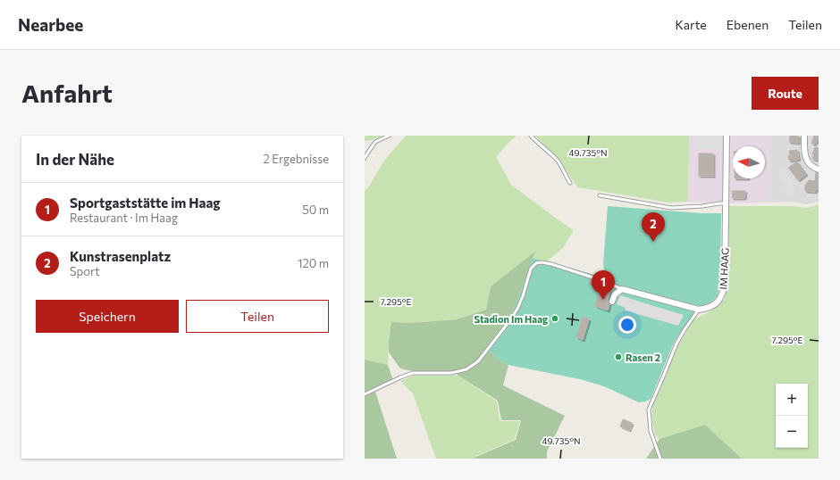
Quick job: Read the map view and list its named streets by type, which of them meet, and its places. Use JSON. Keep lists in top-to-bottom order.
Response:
{
  "streets": {
    "street": ["IM HAAG"]
  },
  "places": ["Stadion Im Haag", "Rasen 2"],
  "north": "left",
  "page": {
    "header": "Nearbee",
    "nav": ["Karte", "Ebenen", "Teilen"],
    "buttons": [
      "Route",
      ["Speichern", "Teilen"]
    ],
    "title": "Anfahrt",
    "heading": ["In der Nähe", "2 Ergebnisse"],
    "list": [
      {
        "mark": "1",
        "name": "Sportgaststätte im Haag",
        "note": "Restaurant · Im Haag",
        "value": "50 m"
      },
      {
        "mark": "2",
        "name": "Kunstrasenplatz",
        "note": "Sport",
        "value": "120 m"
      }
    ],
    "pins": ["2", "1"],
    "map_buttons": ["+", "−"]
  },
  "coordinates": ["49.735°N", "7.295°E"]
}
